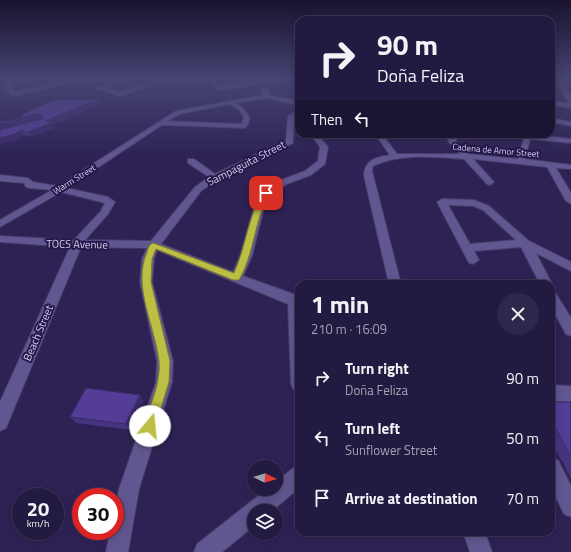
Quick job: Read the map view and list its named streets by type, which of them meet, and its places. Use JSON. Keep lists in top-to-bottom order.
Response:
{
  "streets": {
    "street": [
      "Cadena de Amor Street",
      "Sampaguita Street",
      "Warm Street",
      "TOCS Avenue",
      "Beach Street"
    ]
  },
  "crossings": [
    ["Sampaguita Street", "TOCS Avenue"],
    ["Warm Street", "Beach Street"],
    ["TOCS Avenue", "Beach Street"]
  ],
  "north": "right",
  "page": {
    "turn": ["90 m", "Doña Feliza"],
    "then": "Then",
    "heading": ["1 min", "210 m · 16:09"],
    "list": [
      {
        "name": "Turn right",
        "note": "Doña Feliza",
        "value": "90 m"
      },
      {
        "name": "Turn left",
        "note": "Sunflower Street",
        "value": "50 m"
      },
      {
        "name": "Arrive at destination",
        "value": "70 m"
      }
    ],
    "speed": "20 km/h",
    "limit": "30"
  }
}
